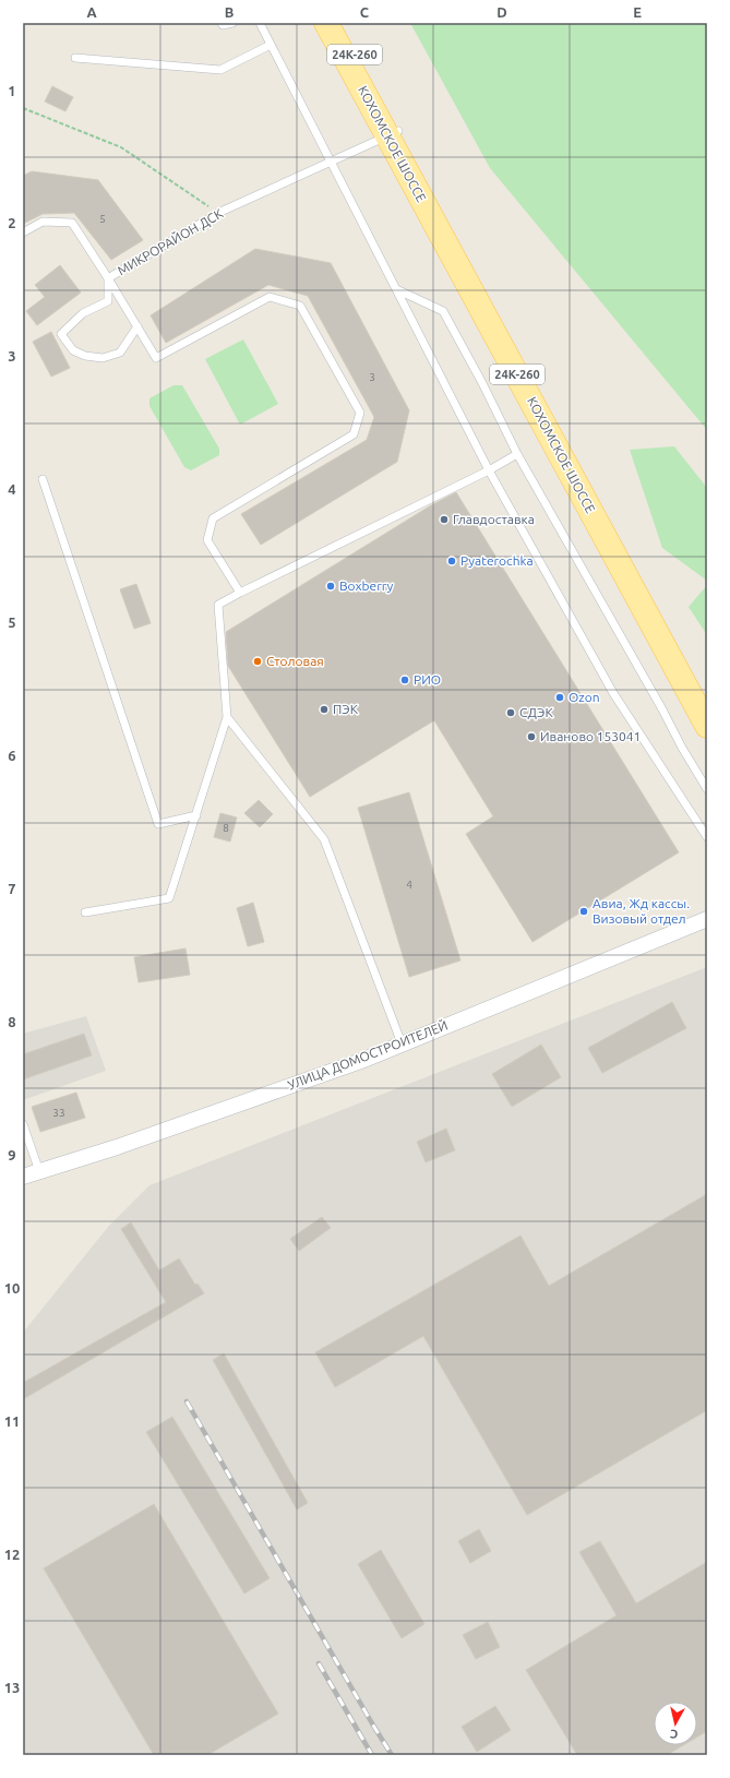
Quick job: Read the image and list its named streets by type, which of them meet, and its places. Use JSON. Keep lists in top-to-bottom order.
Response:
{
  "streets": {
    "main road": ["24К-260", "КОХОМСКОЕ ШОССЕ"],
    "street": ["УЛИЦА ДОМОСТРОИТЕЛЕЙ"],
    "lane": ["МИКРОРАЙОН ДСК"]
  },
  "crossings": [
    ["КОХОМСКОЕ ШОССЕ", "МИКРОРАЙОН ДСК"]
  ],
  "places": [
    "Главдоставка",
    "Pyaterochka",
    "Boxberry",
    "Столовая",
    "РИО",
    "Ozon",
    "ПЭК",
    "СДЭК",
    "Иваново 153041",
    "Авиа, Жд кассы. Визовый отдел"
  ],
  "house_numbers": [
    "5",
    "3",
    "8",
    "4",
    "33"
  ],
  "north": "bottom",
  "grid": {
    "columns": [
      "A",
      "B",
      "C",
      "D",
      "E"
    ],
    "rows": [
      "1",
      "2",
      "3",
      "4",
      "5",
      "6",
      "7",
      "8",
      "9",
      "10",
      "11",
      "12",
      "13"
    ]
  }
}
